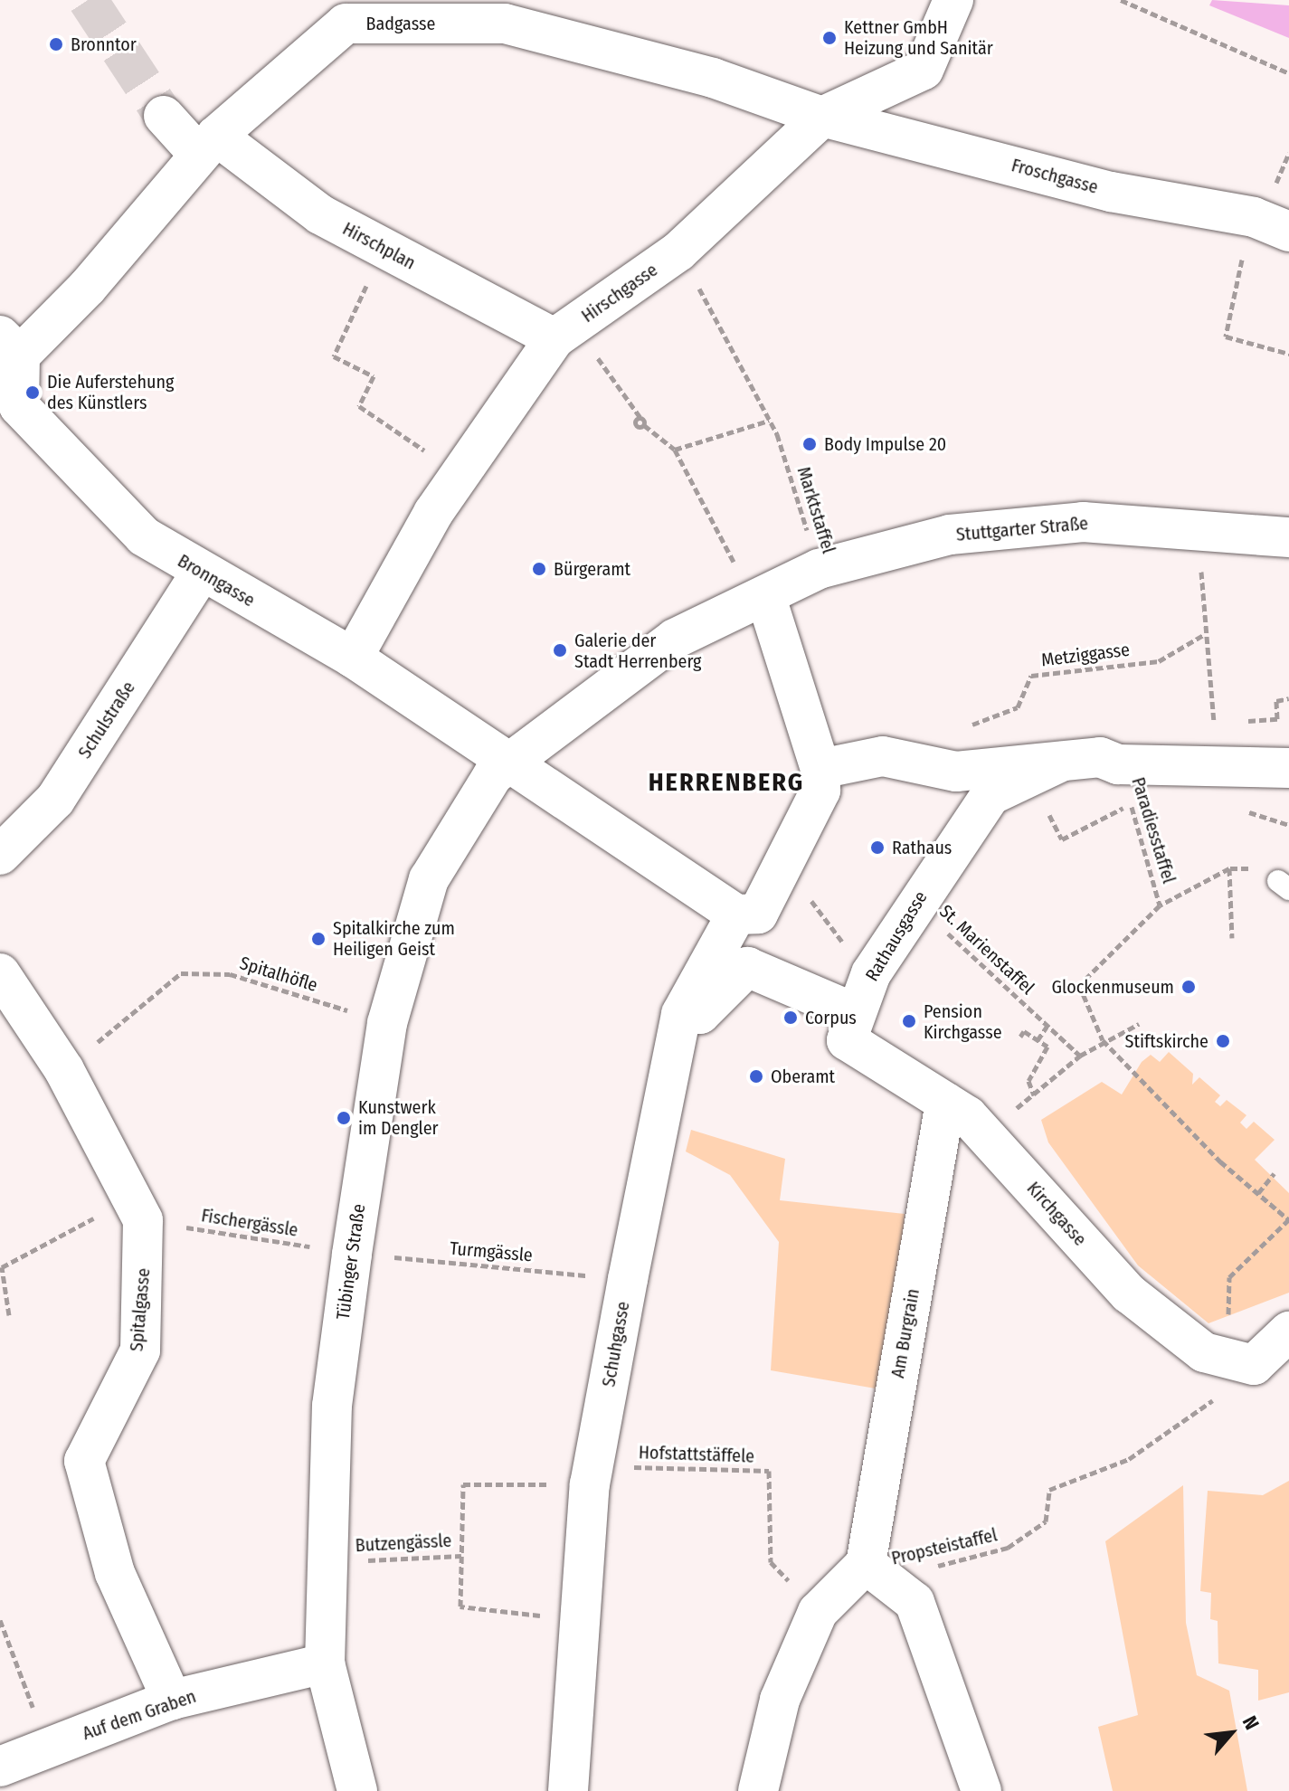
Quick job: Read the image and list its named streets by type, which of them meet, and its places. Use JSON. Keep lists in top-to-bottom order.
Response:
{
  "streets": {
    "street": [
      "Badgasse",
      "Froschgasse",
      "Hirschplan",
      "Hirschgasse",
      "Stuttgarter Straße",
      "Bronngasse",
      "Schulstraße",
      "Rathausgasse",
      "Kirchgasse",
      "Tübinger Straße",
      "Spitalgasse",
      "Am Burgrain",
      "Schuhgasse",
      "Auf dem Graben"
    ],
    "path": [
      "Marktstaffel",
      "Metziggasse",
      "Paradiesstaffel",
      "St. Marienstaffel",
      "Spitalhöfle",
      "Fischergässle",
      "Turmgässle",
      "Hofstattstäffele",
      "Butzengässle",
      "Propsteistaffel"
    ]
  },
  "crossings": [
    ["Badgasse", "Froschgasse"],
    ["Badgasse", "Hirschplan"],
    ["Badgasse", "Hirschgasse"],
    ["Badgasse", "Bronngasse"],
    ["Froschgasse", "Hirschgasse"],
    ["Hirschplan", "Hirschgasse"],
    ["Hirschgasse", "Marktstaffel"],
    ["Hirschgasse", "Bronngasse"],
    ["Marktstaffel", "Stuttgarter Straße"],
    ["Stuttgarter Straße", "Bronngasse"],
    ["Stuttgarter Straße", "Tübinger Straße"],
    ["Bronngasse", "Schulstraße"],
    ["Bronngasse", "Tübinger Straße"],
    ["Bronngasse", "Schuhgasse"],
    ["Metziggasse", "Rathausgasse"],
    ["Paradiesstaffel", "Rathausgasse"],
    ["Rathausgasse", "St. Marienstaffel"],
    ["Rathausgasse", "Kirchgasse"],
    ["Spitalhöfle", "Tübinger Straße"],
    ["Spitalhöfle", "Spitalgasse"],
    ["Kirchgasse", "Am Burgrain"],
    ["Kirchgasse", "Propsteistaffel"],
    ["Fischergässle", "Turmgässle"],
    ["Fischergässle", "Tübinger Straße"],
    ["Fischergässle", "Spitalgasse"],
    ["Turmgässle", "Tübinger Straße"],
    ["Turmgässle", "Schuhgasse"],
    ["Tübinger Straße", "Butzengässle"],
    ["Tübinger Straße", "Auf dem Graben"],
    ["Spitalgasse", "Auf dem Graben"],
    ["Am Burgrain", "Propsteistaffel"],
    ["Schuhgasse", "Hofstattstäffele"],
    ["Schuhgasse", "Butzengässle"],
    ["Hofstattstäffele", "Butzengässle"]
  ],
  "districts": ["HERRENBERG"],
  "places": [
    "Kettner GmbH Heizung und Sanitär",
    "Bronntor",
    "Die Auferstehung des Künstlers",
    "Body Impulse 20",
    "Bürgeramt",
    "Galerie der Stadt Herrenberg",
    "Rathaus",
    "Spitalkirche zum Heiligen Geist",
    "Glockenmuseum",
    "Corpus",
    "Pension Kirchgasse",
    "Stiftskirche",
    "Oberamt",
    "Kunstwerk im Dengler"
  ],
  "north": "top right"
}
